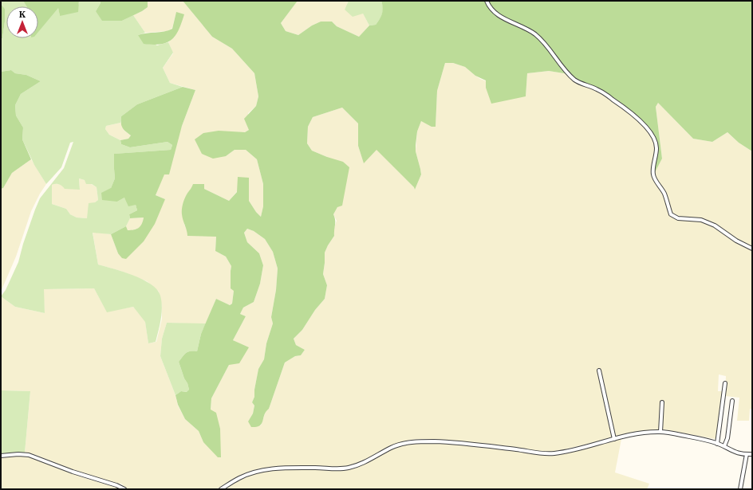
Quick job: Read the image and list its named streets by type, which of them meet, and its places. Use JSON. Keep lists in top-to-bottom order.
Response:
{
  "north": "top"
}
